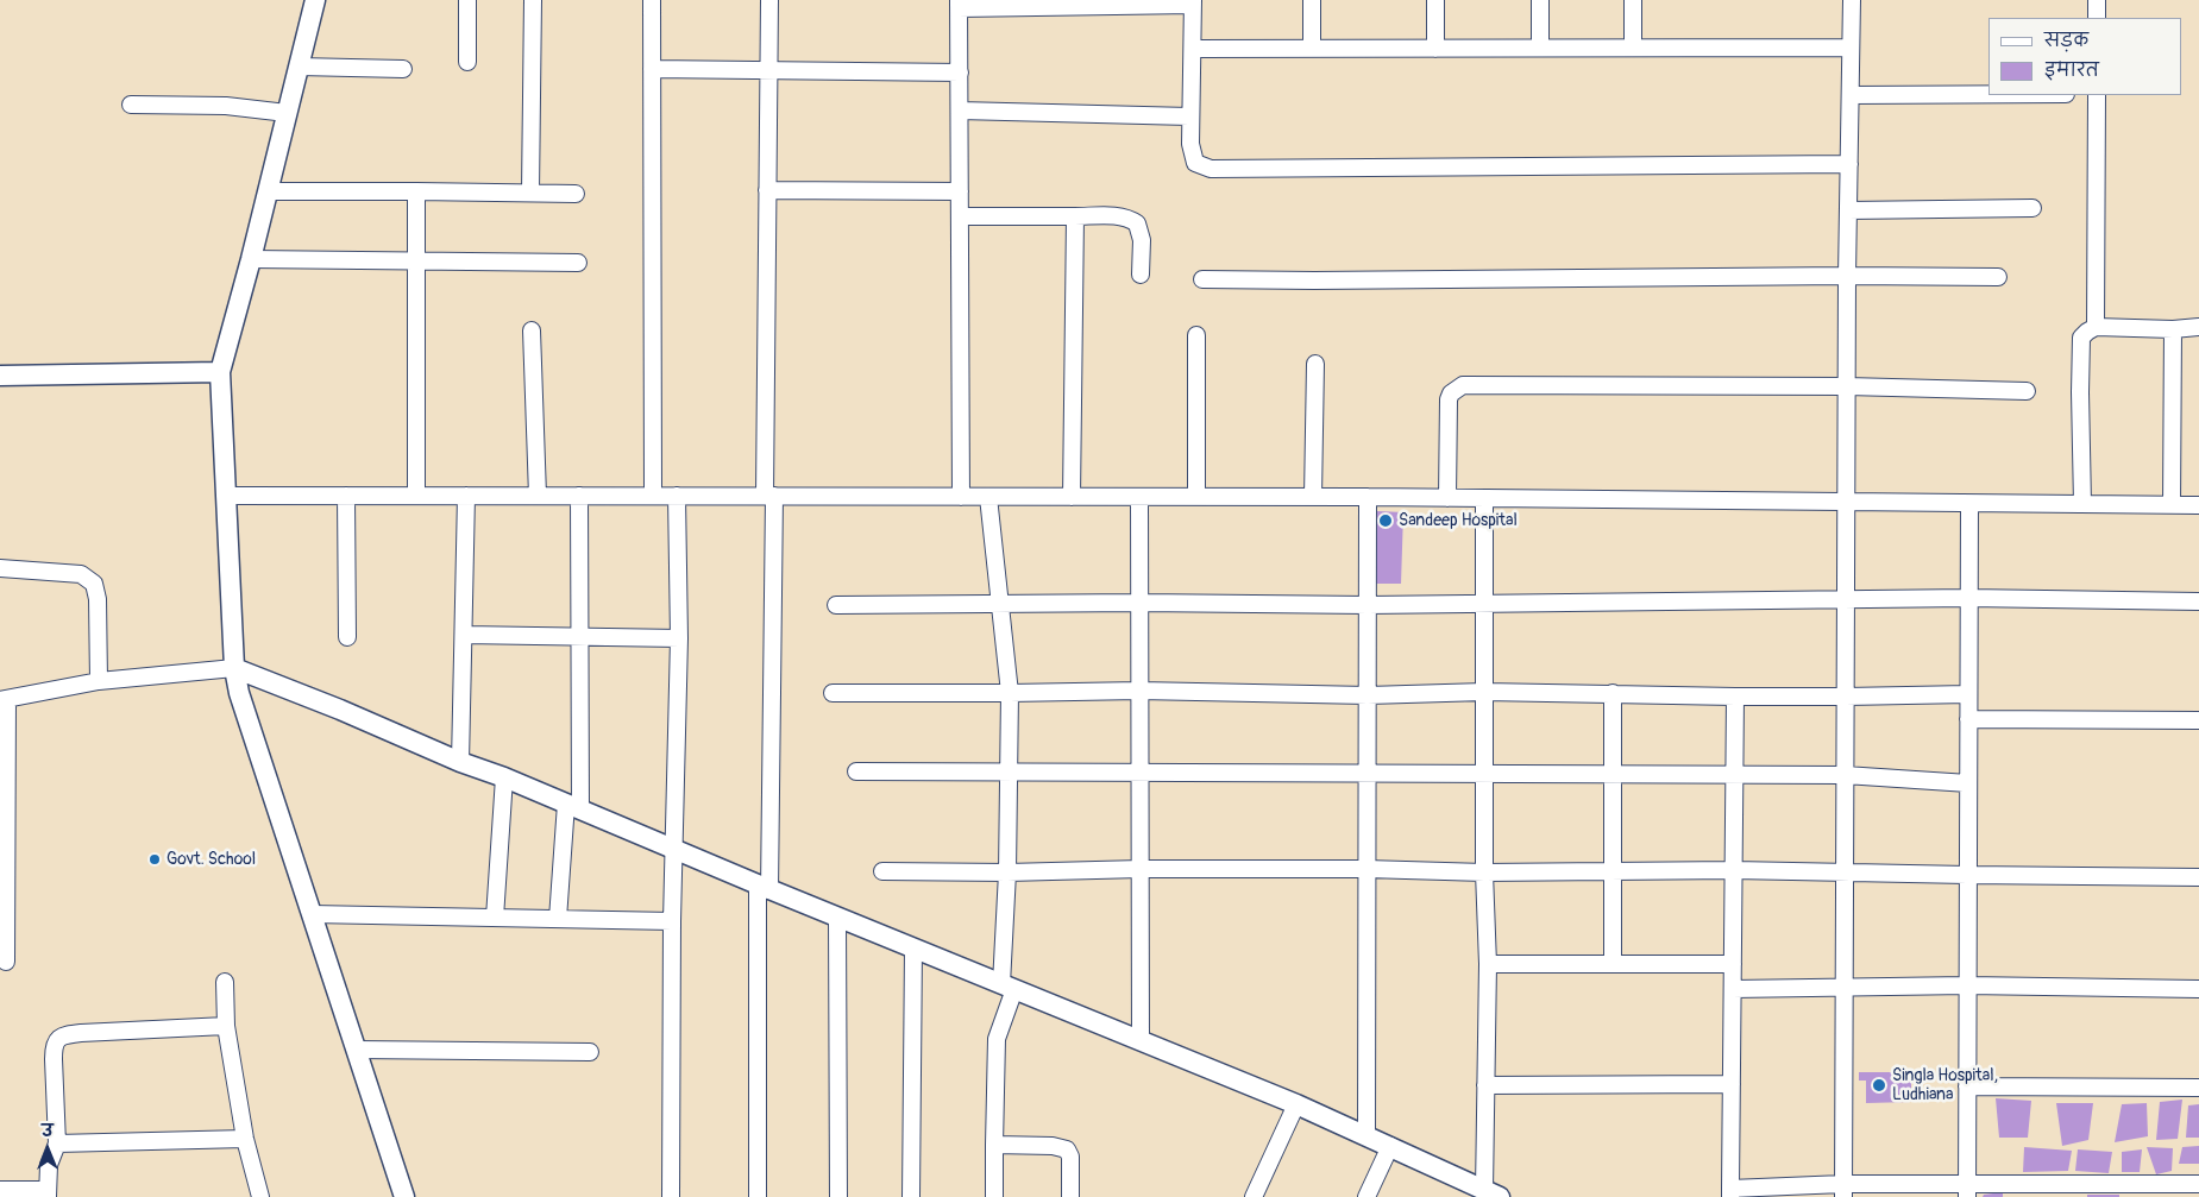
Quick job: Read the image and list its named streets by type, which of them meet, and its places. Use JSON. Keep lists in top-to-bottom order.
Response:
{
  "places": ["Sandeep Hospital", "Govt. School", "Singla Hospital, Ludhiana"],
  "legend": ["सड़क", "इमारत"],
  "north": "top"
}
